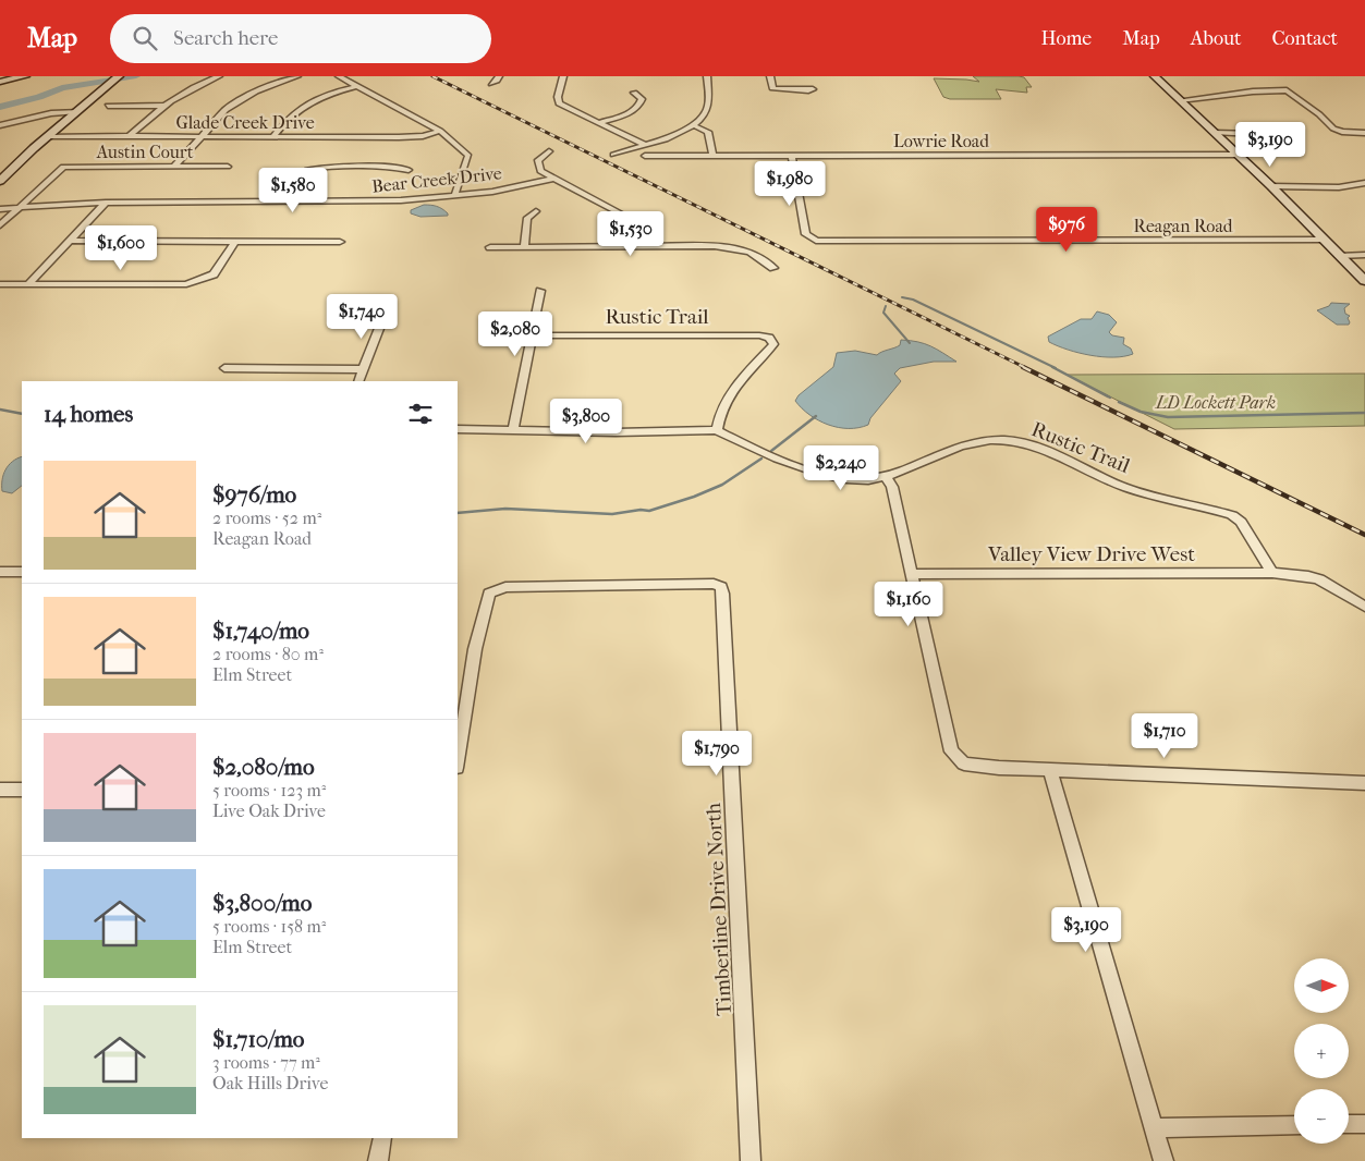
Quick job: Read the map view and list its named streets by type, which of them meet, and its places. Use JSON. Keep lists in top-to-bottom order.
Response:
{
  "streets": {
    "street": [
      "Glade Creek Drive",
      "Lowrie Road",
      "Austin Court",
      "Bear Creek Drive",
      "Reagan Road",
      "Rustic Trail",
      "Valley View Drive West",
      "Timberline Drive North"
    ]
  },
  "crossings": [
    ["Lowrie Road", "Reagan Road"],
    ["Austin Court", "Bear Creek Drive"],
    ["Rustic Trail", "Valley View Drive West"]
  ],
  "parks": ["LD Lockett Park"],
  "north": "right",
  "page": {
    "header": "Map",
    "search": "Search here",
    "nav": [
      "Home",
      "Map",
      "About",
      "Contact"
    ],
    "price": [
      "$3,190",
      "$1,980",
      "$1,580",
      "$976",
      "$1,530",
      "$1,600",
      "$1,740",
      "$2,080",
      "$3,800",
      "$2,240",
      "$1,160",
      "$1,710",
      "$1,790",
      "$3,190"
    ],
    "heading": "14 homes",
    "list": [
      {
        "name": "$976/mo",
        "note": "2 rooms · 52 m² · Reagan Road"
      },
      {
        "name": "$1,740/mo",
        "note": "2 rooms · 80 m² · Elm Street"
      },
      {
        "name": "$2,080/mo",
        "note": "5 rooms · 123 m² · Live Oak Drive"
      },
      {
        "name": "$3,800/mo",
        "note": "5 rooms · 158 m² · Elm Street"
      },
      {
        "name": "$1,710/mo",
        "note": "3 rooms · 77 m² · Oak Hills Drive"
      }
    ],
    "map_buttons": ["+", "−"]
  }
}
